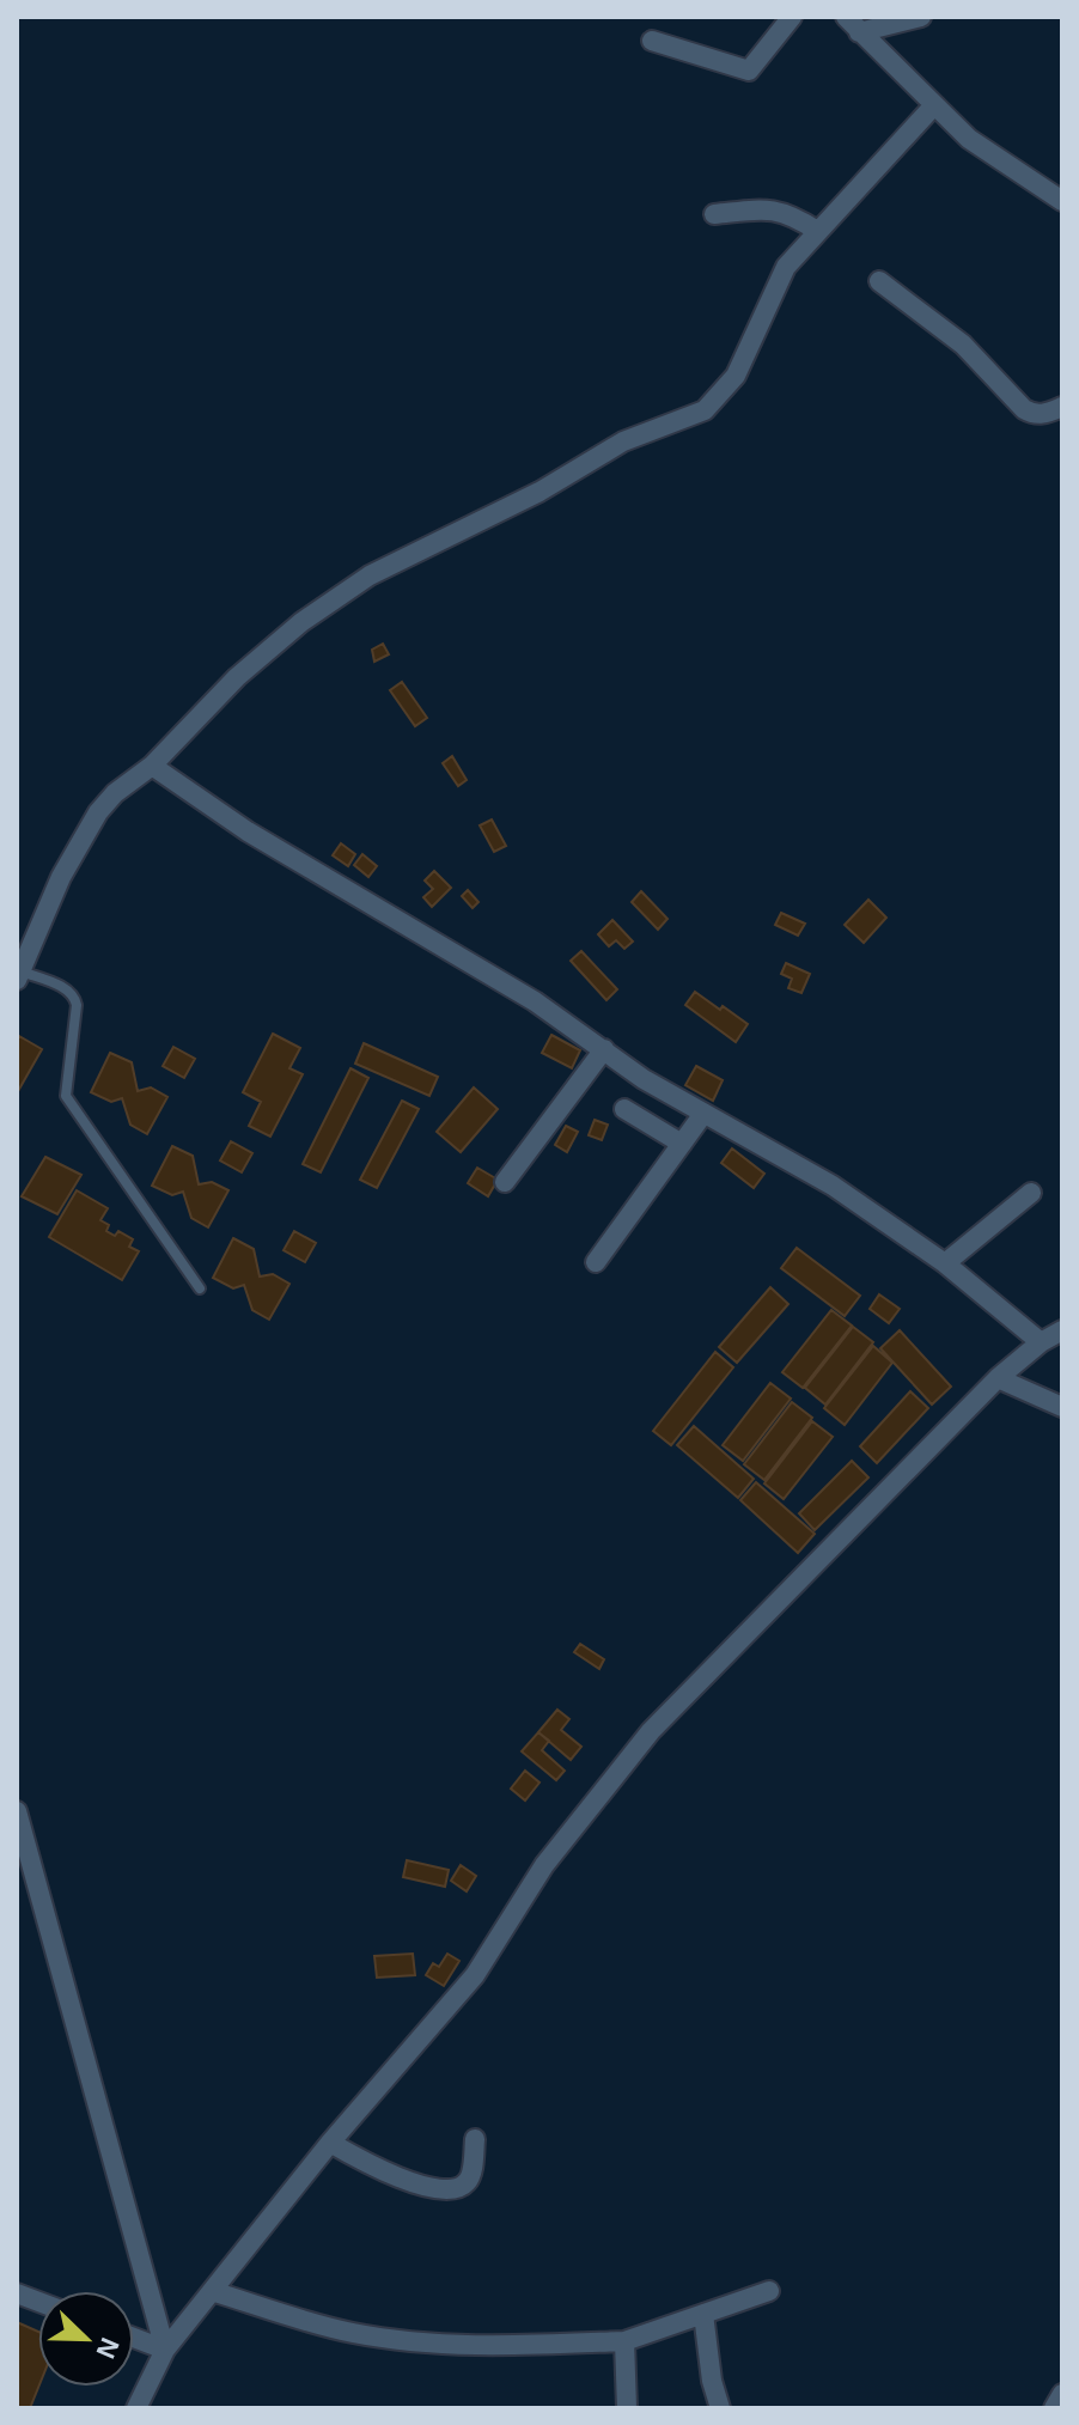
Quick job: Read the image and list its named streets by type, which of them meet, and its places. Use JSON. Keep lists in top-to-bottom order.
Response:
{
  "north": "bottom right"
}
